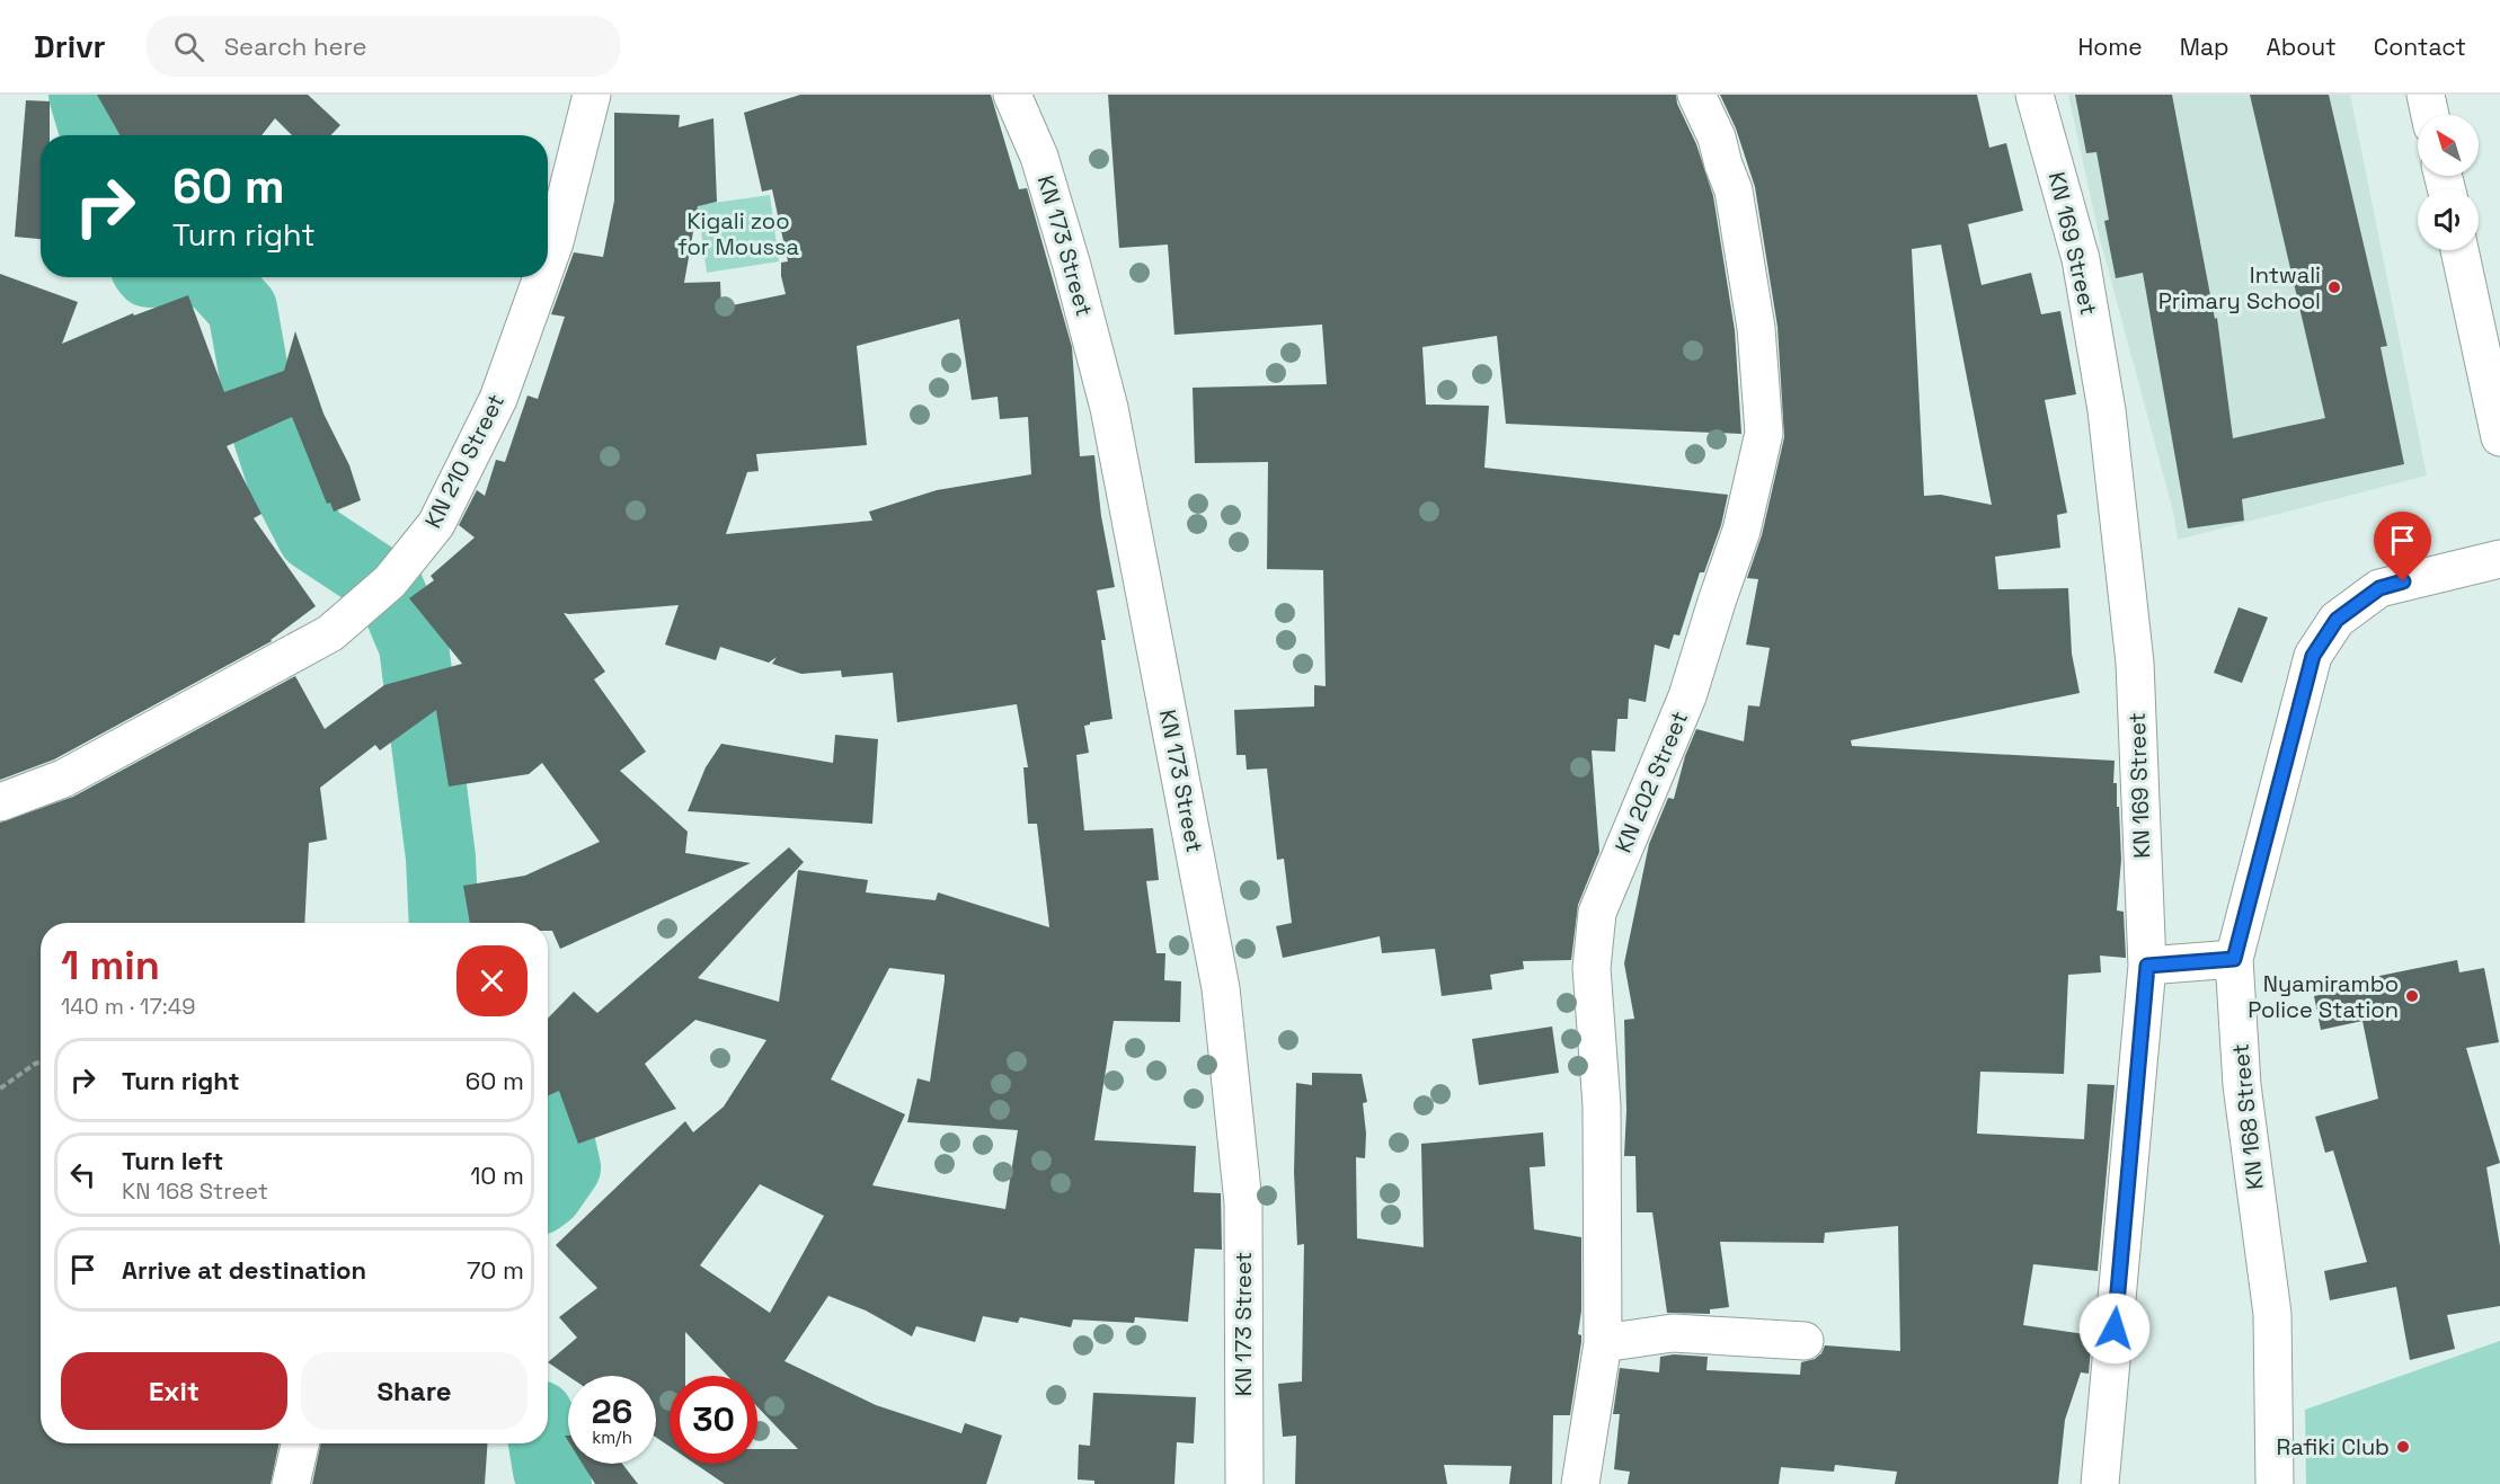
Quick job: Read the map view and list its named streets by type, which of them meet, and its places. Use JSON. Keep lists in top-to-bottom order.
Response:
{
  "streets": {
    "street": [
      "KN 169 Street",
      "KN 173 Street",
      "KN 210 Street",
      "KN 202 Street",
      "KN 168 Street"
    ]
  },
  "parks": ["Kigali zoo for Moussa"],
  "places": ["Intwali Primary School", "Nyamirambo Police Station", "Rafiki Club"],
  "north": "top left",
  "page": {
    "header": "Drivr",
    "search": "Search here",
    "nav": [
      "Home",
      "Map",
      "About",
      "Contact"
    ],
    "turn": ["60 m", "Turn right"],
    "heading": ["1 min", "140 m · 17:49"],
    "list": [
      {
        "name": "Turn right",
        "value": "60 m"
      },
      {
        "name": "Turn left",
        "note": "KN 168 Street",
        "value": "10 m"
      },
      {
        "name": "Arrive at destination",
        "value": "70 m"
      }
    ],
    "buttons": ["Exit", "Share"],
    "speed": "26 km/h",
    "limit": "30"
  }
}
